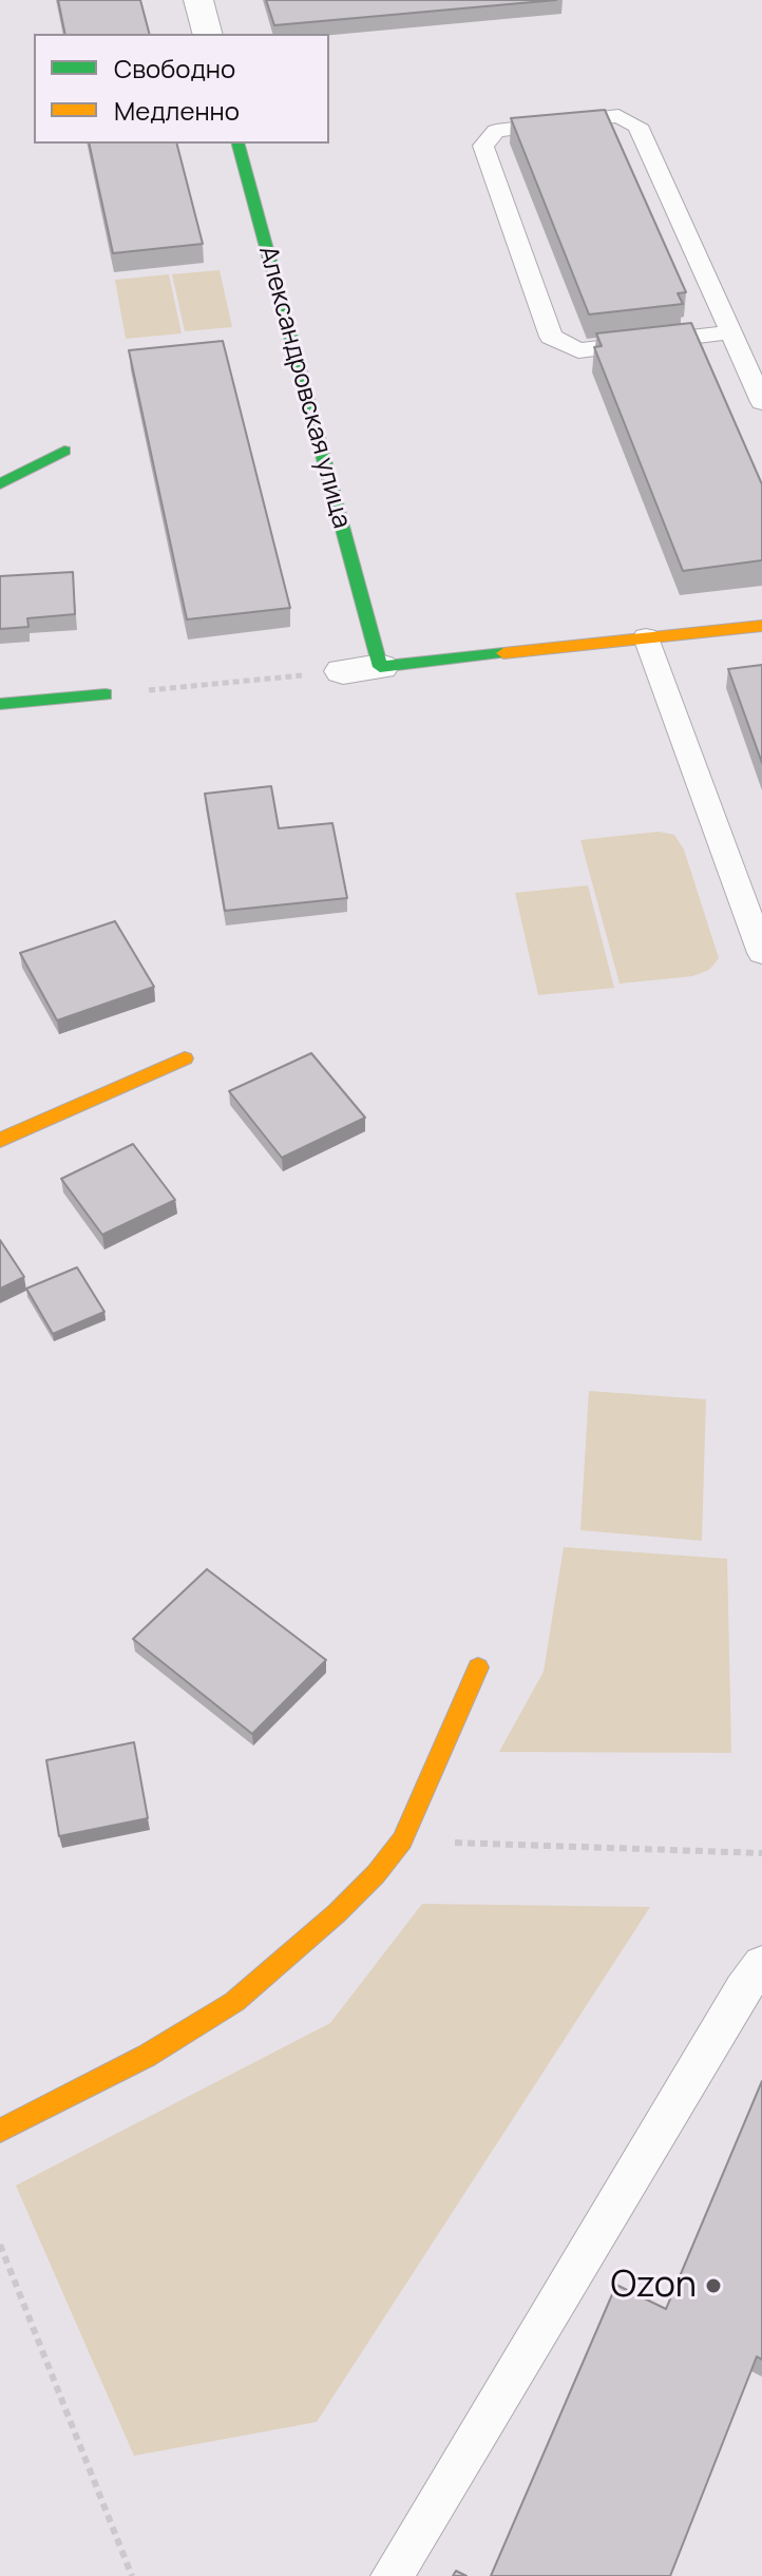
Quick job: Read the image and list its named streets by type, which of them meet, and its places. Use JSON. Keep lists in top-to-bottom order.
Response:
{
  "streets": {
    "street": ["Александровская улица"]
  },
  "places": ["Ozon"],
  "legend": ["Свободно", "Медленно"]
}
